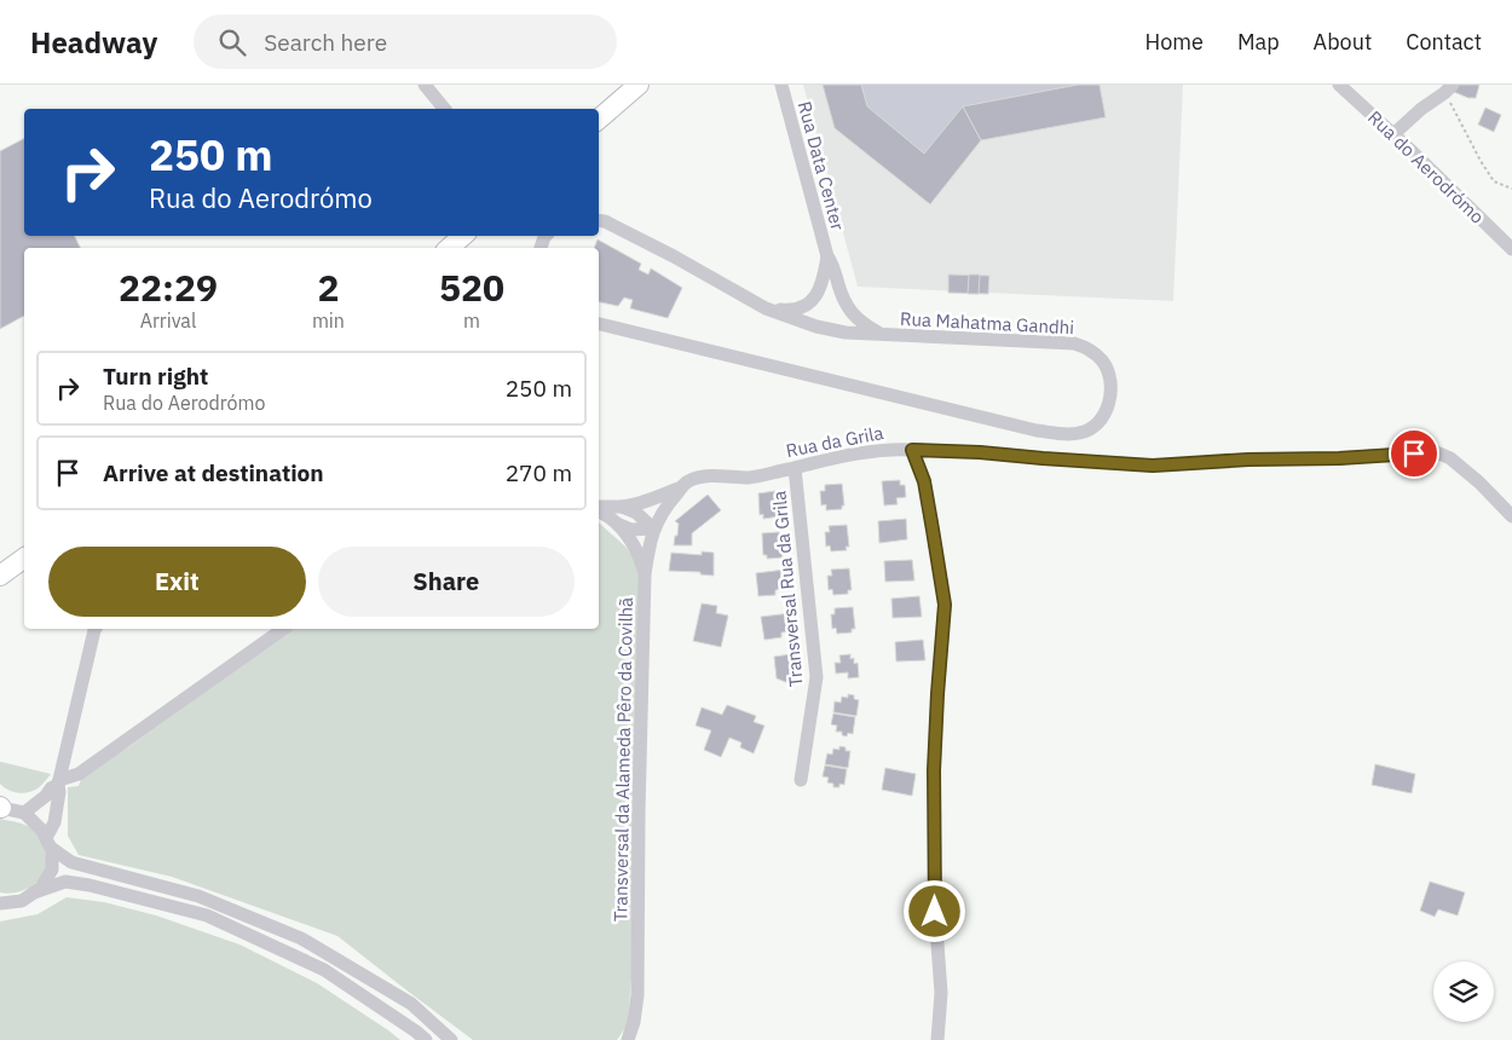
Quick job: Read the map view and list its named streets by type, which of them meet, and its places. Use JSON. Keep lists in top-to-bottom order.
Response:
{
  "streets": {
    "street": [
      "Rua Data Center",
      "Rua do Aerodrómo",
      "Rua Mahatma Gandhi",
      "Rua da Grila",
      "Transversal Rua da Grila",
      "Transversal da Alameda Pêro da Covilhã"
    ]
  },
  "crossings": [
    ["Rua Data Center", "Rua Mahatma Gandhi"],
    ["Rua da Grila", "Transversal Rua da Grila"],
    ["Rua da Grila", "Transversal da Alameda Pêro da Covilhã"]
  ],
  "page": {
    "header": "Headway",
    "search": "Search here",
    "nav": [
      "Home",
      "Map",
      "About",
      "Contact"
    ],
    "turn": ["250 m", "Rua do Aerodrómo"],
    "eta": [
      "22:29",
      "Arrival",
      "2",
      "min",
      "520",
      "m"
    ],
    "list": [
      {
        "name": "Turn right",
        "note": "Rua do Aerodrómo",
        "value": "250 m"
      },
      {
        "name": "Arrive at destination",
        "value": "270 m"
      }
    ],
    "buttons": ["Exit", "Share"]
  }
}
